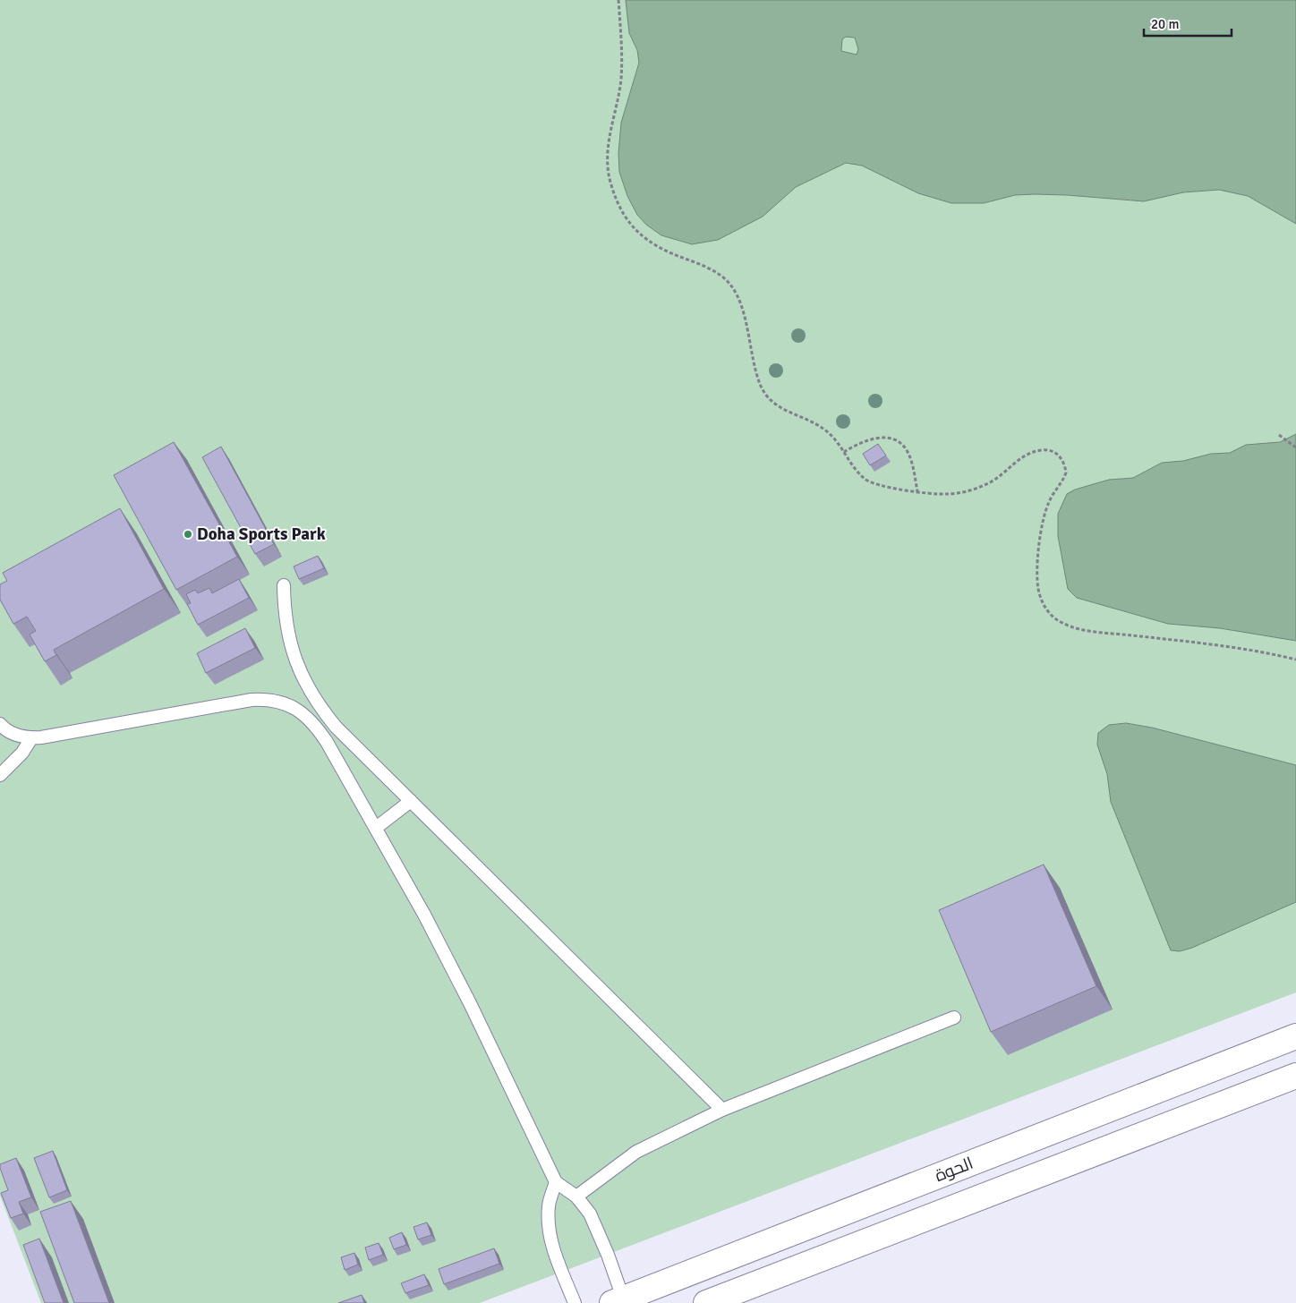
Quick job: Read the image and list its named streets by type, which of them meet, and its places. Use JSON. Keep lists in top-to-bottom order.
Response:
{
  "streets": {
    "street": ["الحوة"]
  },
  "places": ["Doha Sports Park"],
  "scale_bar": "20 m"
}
